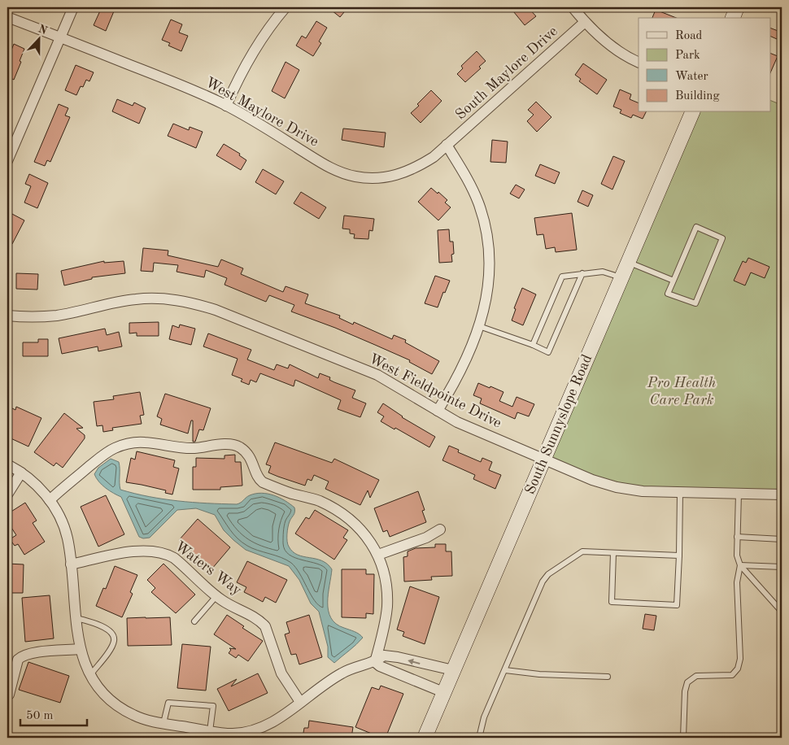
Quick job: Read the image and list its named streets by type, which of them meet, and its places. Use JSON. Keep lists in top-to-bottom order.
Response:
{
  "streets": {
    "street": [
      "South Maylore Drive",
      "West Maylore Drive",
      "West Fieldpointe Drive",
      "South Sunnyslope Road",
      "Waters Way"
    ]
  },
  "crossings": [
    ["South Maylore Drive", "West Maylore Drive"],
    ["West Fieldpointe Drive", "South Sunnyslope Road"]
  ],
  "parks": ["Pro Health Care Park"],
  "legend": [
    "Road",
    "Park",
    "Water",
    "Building"
  ],
  "scale_bar": "50 m",
  "north": "top"
}
